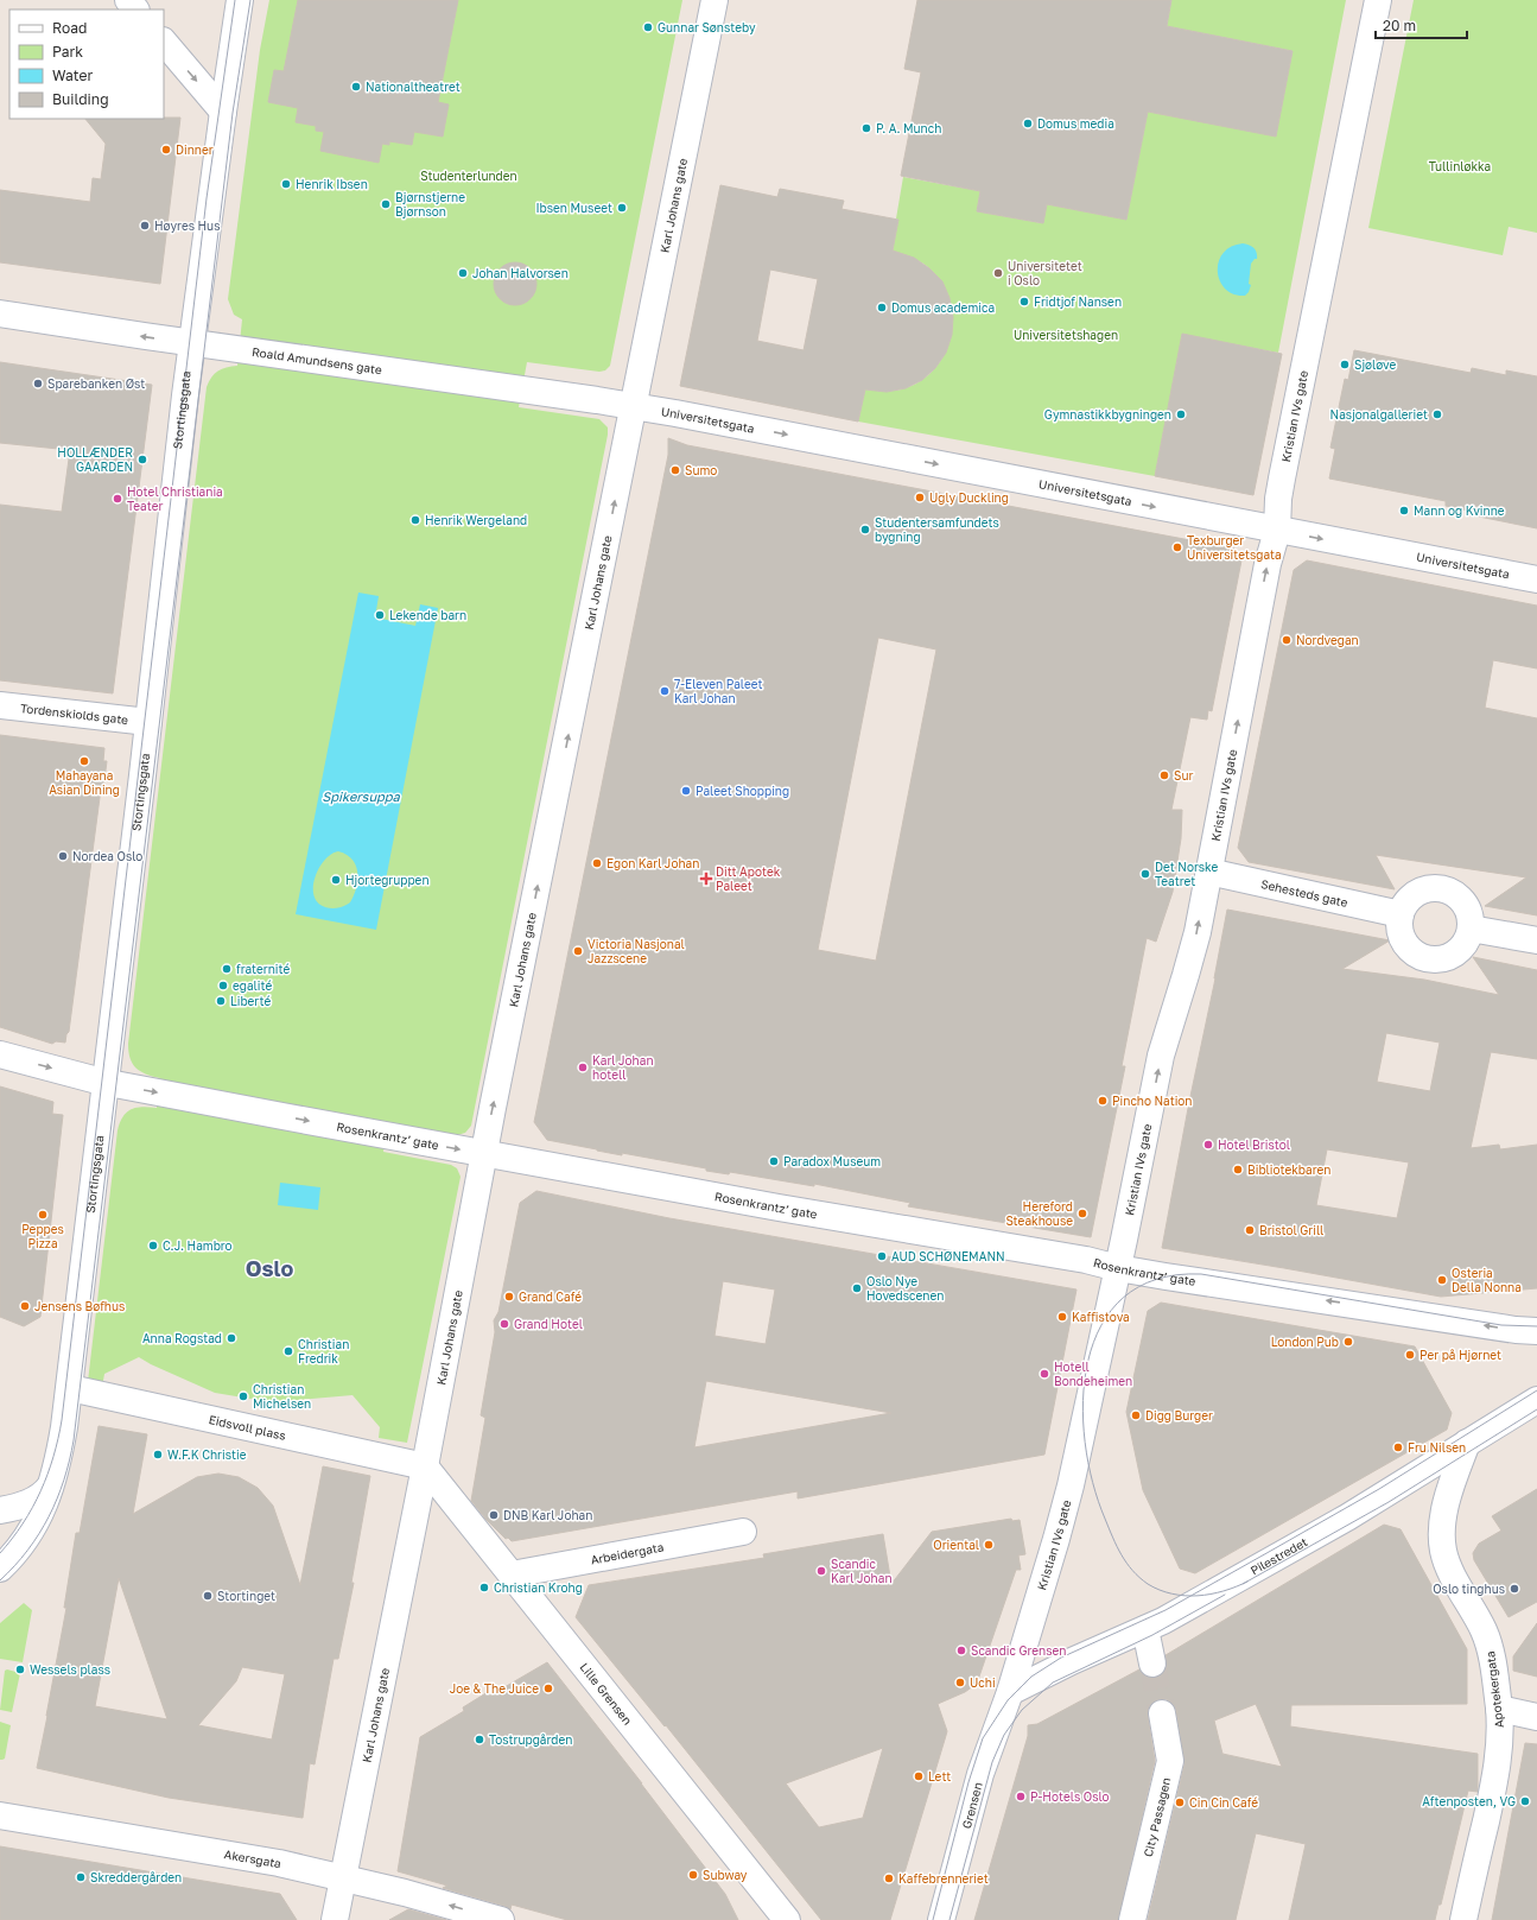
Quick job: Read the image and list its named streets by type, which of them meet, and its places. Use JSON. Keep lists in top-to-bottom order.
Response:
{
  "streets": {
    "street": [
      "Karl Johans gate",
      "Roald Amundsens gate",
      "Stortingsgata",
      "Kristian IVs gate",
      "Universitetsgata",
      "Tordenskiolds gate",
      "Sehesteds gate",
      "Rosenkrantz’ gate",
      "Eidsvoll plass",
      "Arbeidergata",
      "Pilestredet",
      "Apotekergata",
      "Lille Grensen",
      "Grensen",
      "City Passagen",
      "Akersgata"
    ]
  },
  "crossings": [
    ["Karl Johans gate", "Roald Amundsens gate"],
    ["Karl Johans gate", "Universitetsgata"],
    ["Karl Johans gate", "Rosenkrantz’ gate"],
    ["Karl Johans gate", "Eidsvoll plass"],
    ["Karl Johans gate", "Lille Grensen"],
    ["Karl Johans gate", "Akersgata"],
    ["Roald Amundsens gate", "Stortingsgata"],
    ["Roald Amundsens gate", "Universitetsgata"],
    ["Stortingsgata", "Tordenskiolds gate"],
    ["Stortingsgata", "Rosenkrantz’ gate"],
    ["Stortingsgata", "Eidsvoll plass"],
    ["Kristian IVs gate", "Universitetsgata"],
    ["Kristian IVs gate", "Sehesteds gate"],
    ["Kristian IVs gate", "Rosenkrantz’ gate"],
    ["Kristian IVs gate", "Pilestredet"],
    ["Kristian IVs gate", "Grensen"],
    ["Eidsvoll plass", "Lille Grensen"],
    ["Arbeidergata", "Lille Grensen"],
    ["Pilestredet", "Apotekergata"],
    ["Pilestredet", "Grensen"]
  ],
  "one_way": ["Karl Johans gate", "Kristian IVs gate", "Universitetsgata"],
  "districts": ["Oslo"],
  "water": ["Spikersuppa"],
  "parks": ["Tullinløkka", "Studenterlunden", "Universitetshagen"],
  "places": {
    "other": [
      "Gunnar Sønsteby",
      "Nationaltheatret",
      "Domus media",
      "P. A. Munch",
      "Dinner",
      "Henrik Ibsen",
      "Bjørnstjerne Bjørnson",
      "Ibsen Museet",
      "Høyres Hus",
      "Johan Halvorsen",
      "Universitetet i Oslo",
      "Fridtjof Nansen",
      "Domus academica",
      "Sjøløve",
      "Sparebanken Øst",
      "Gymnastikkbygningen",
      "Nasjonalgalleriet",
      "HOLLÆNDER GAARDEN",
      "Sumo",
      "Ugly Duckling",
      "Hotel Christiania Teater",
      "Mann og Kvinne",
      "Henrik Wergeland",
      "Studentersamfundets bygning",
      "Texburger Universitetsgata",
      "Lekende barn",
      "Nordvegan",
      "7-Eleven Paleet Karl Johan",
      "Mahayana Asian Dining",
      "Sur",
      "Paleet Shopping",
      "Nordea Oslo",
      "Egon Karl Johan",
      "Det Norske Teatret",
      "Hjortegruppen",
      "Victoria Nasjonal Jazzscene",
      "fraternité",
      "egalité",
      "Liberté",
      "Karl Johan hotell",
      "Pincho Nation",
      "Hotel Bristol",
      "Paradox Museum",
      "Bibliotekbaren",
      "Hereford Steakhouse",
      "Peppes Pizza",
      "Bristol Grill",
      "C.J. Hambro",
      "AUD SCHØNEMANN",
      "Osteria Della Nonna",
      "Oslo Nye Hovedscenen",
      "Grand Café",
      "Jensens Bøfhus",
      "Kaffistova",
      "Grand Hotel",
      "Anna Rogstad",
      "London Pub",
      "Christian Fredrik",
      "Per på Hjørnet",
      "Hotell Bondeheimen",
      "Christian Michelsen",
      "Digg Burger",
      "Fru Nilsen",
      "W.F.K Christie",
      "DNB Karl Johan",
      "Oriental",
      "Scandic Karl Johan",
      "Christian Krohg",
      "Oslo tinghus",
      "Stortinget",
      "Scandic Grensen",
      "Wessels plass",
      "Uchi",
      "Joe & The Juice",
      "Tostrupgården",
      "Lett",
      "P-Hotels Oslo",
      "Aftenposten, VG",
      "Cin Cin Café",
      "Subway",
      "Skreddergården",
      "Kaffebrenneriet"
    ],
    "health": ["Ditt Apotek Paleet"]
  },
  "legend": [
    "Road",
    "Park",
    "Water",
    "Building"
  ],
  "scale_bar": "20 m"
}
